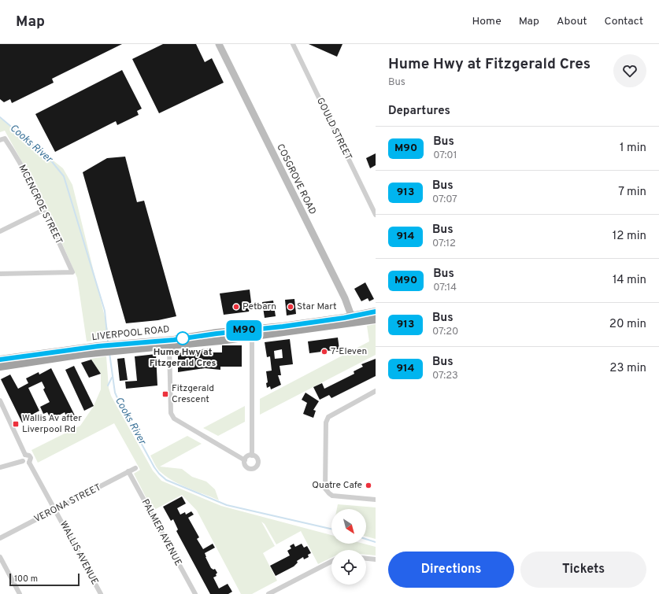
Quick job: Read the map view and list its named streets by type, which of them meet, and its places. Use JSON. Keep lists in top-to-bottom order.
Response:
{
  "streets": {
    "highway": ["LIVERPOOL ROAD"],
    "main road": ["COSGROVE ROAD"],
    "street": [
      "GOULD STREET",
      "MCENCROE STREET",
      "VERONA STREET",
      "PALMER AVENUE",
      "WALLIS AVENUE"
    ]
  },
  "crossings": [
    ["COSGROVE ROAD", "LIVERPOOL ROAD"],
    ["VERONA STREET", "PALMER AVENUE"],
    ["VERONA STREET", "WALLIS AVENUE"]
  ],
  "water": ["Cooks River"],
  "places": {
    "other": [
      "Petbarn",
      "Star Mart",
      "Hume Hwy at Fitzgerald Cres",
      "7-Eleven",
      "Quatre Cafe"
    ],
    "transit": ["Fitzgerald Crescent", "Wallis Av after Liverpool Rd"]
  },
  "lines": ["bus line M90"],
  "scale_bar": "100 m",
  "north": "bottom right",
  "page": {
    "header": "Map",
    "nav": [
      "Home",
      "Map",
      "About",
      "Contact"
    ],
    "on_map": "M90",
    "heading": [
      ["Hume Hwy at Fitzgerald Cres", "Bus"],
      "Departures"
    ],
    "list": [
      {
        "mark": "M90",
        "name": "Bus",
        "note": "07:01",
        "value": "1 min"
      },
      {
        "mark": "913",
        "name": "Bus",
        "note": "07:07",
        "value": "7 min"
      },
      {
        "mark": "914",
        "name": "Bus",
        "note": "07:12",
        "value": "12 min"
      },
      {
        "mark": "M90",
        "name": "Bus",
        "note": "07:14",
        "value": "14 min"
      },
      {
        "mark": "913",
        "name": "Bus",
        "note": "07:20",
        "value": "20 min"
      },
      {
        "mark": "914",
        "name": "Bus",
        "note": "07:23",
        "value": "23 min"
      }
    ],
    "buttons": ["Directions", "Tickets"],
    "scale": "100 m"
  }
}
